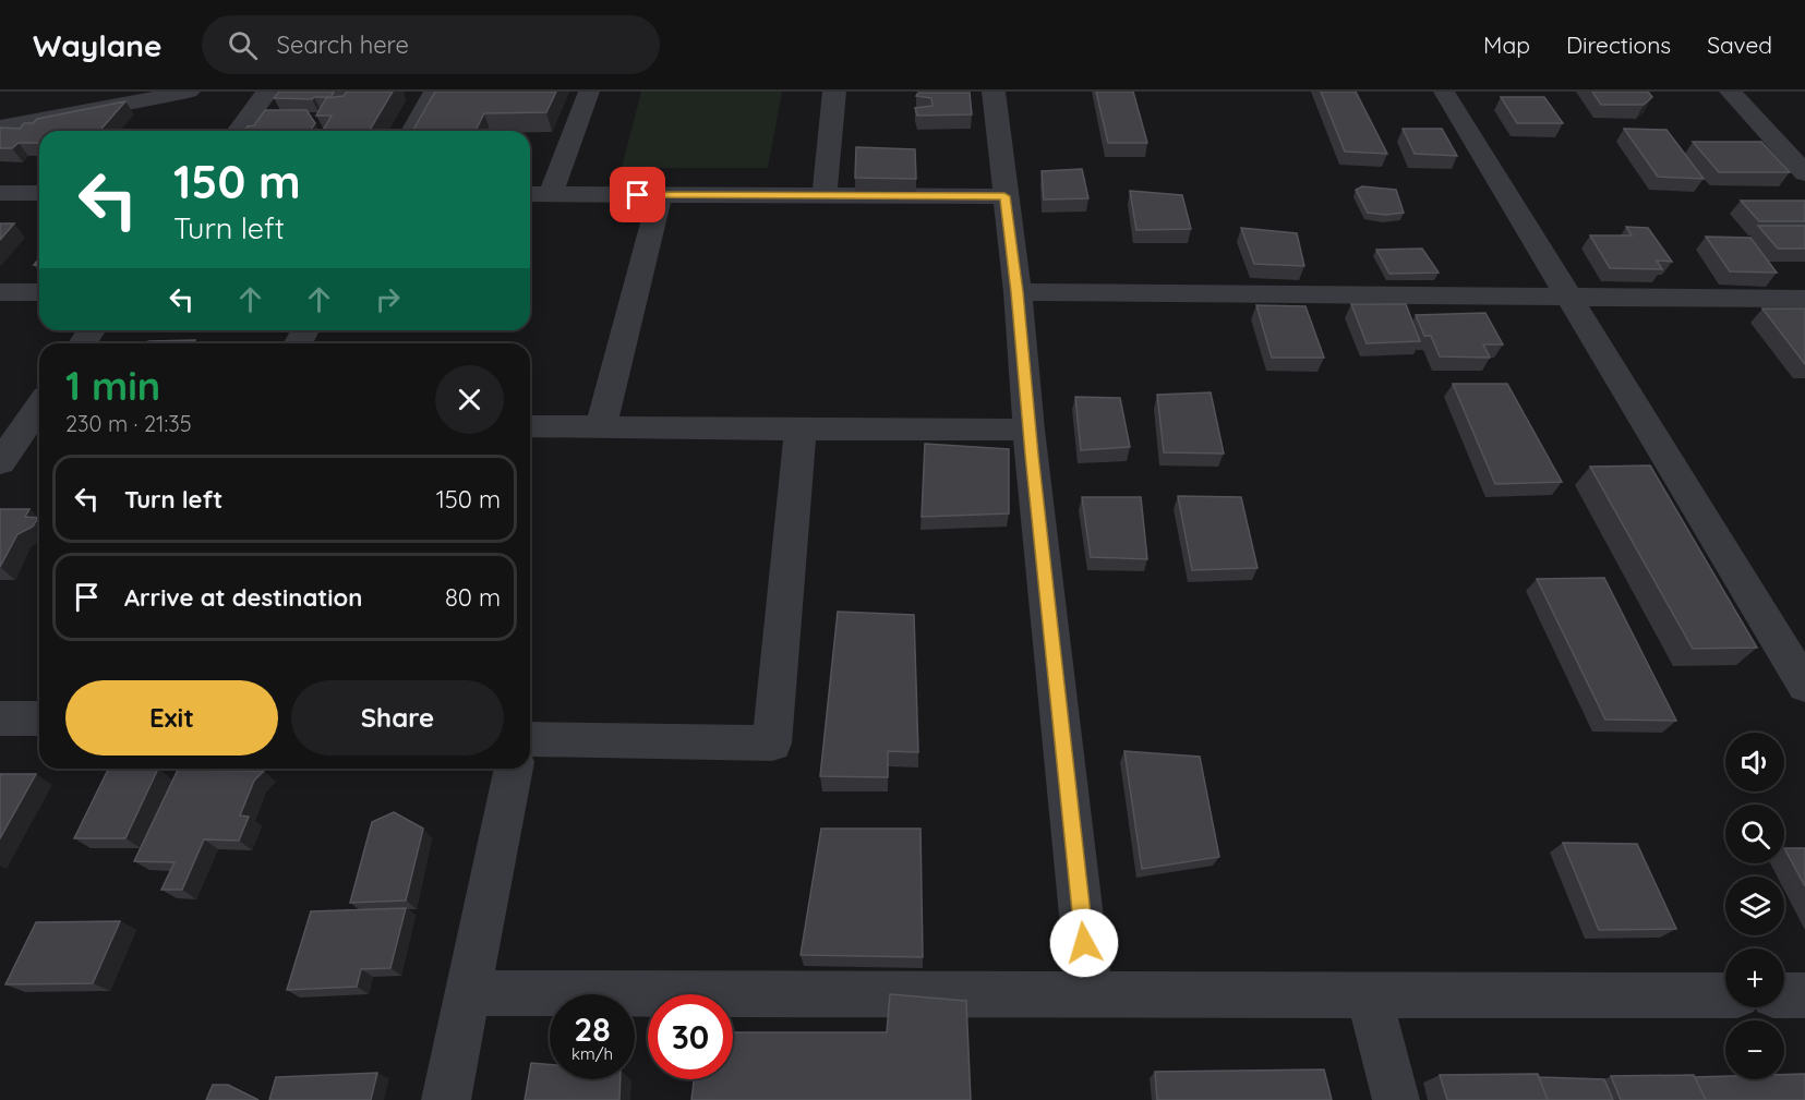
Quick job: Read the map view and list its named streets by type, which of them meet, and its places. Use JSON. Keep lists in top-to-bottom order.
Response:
{
  "page": {
    "header": "Waylane",
    "search": "Search here",
    "nav": ["Map", "Directions", "Saved"],
    "turn": ["150 m", "Turn left"],
    "heading": ["1 min", "230 m · 21:35"],
    "list": [
      {
        "name": "Turn left",
        "value": "150 m"
      },
      {
        "name": "Arrive at destination",
        "value": "80 m"
      }
    ],
    "buttons": ["Exit", "Share"],
    "map_buttons": ["+", "−"],
    "speed": "28 km/h",
    "limit": "30"
  }
}
